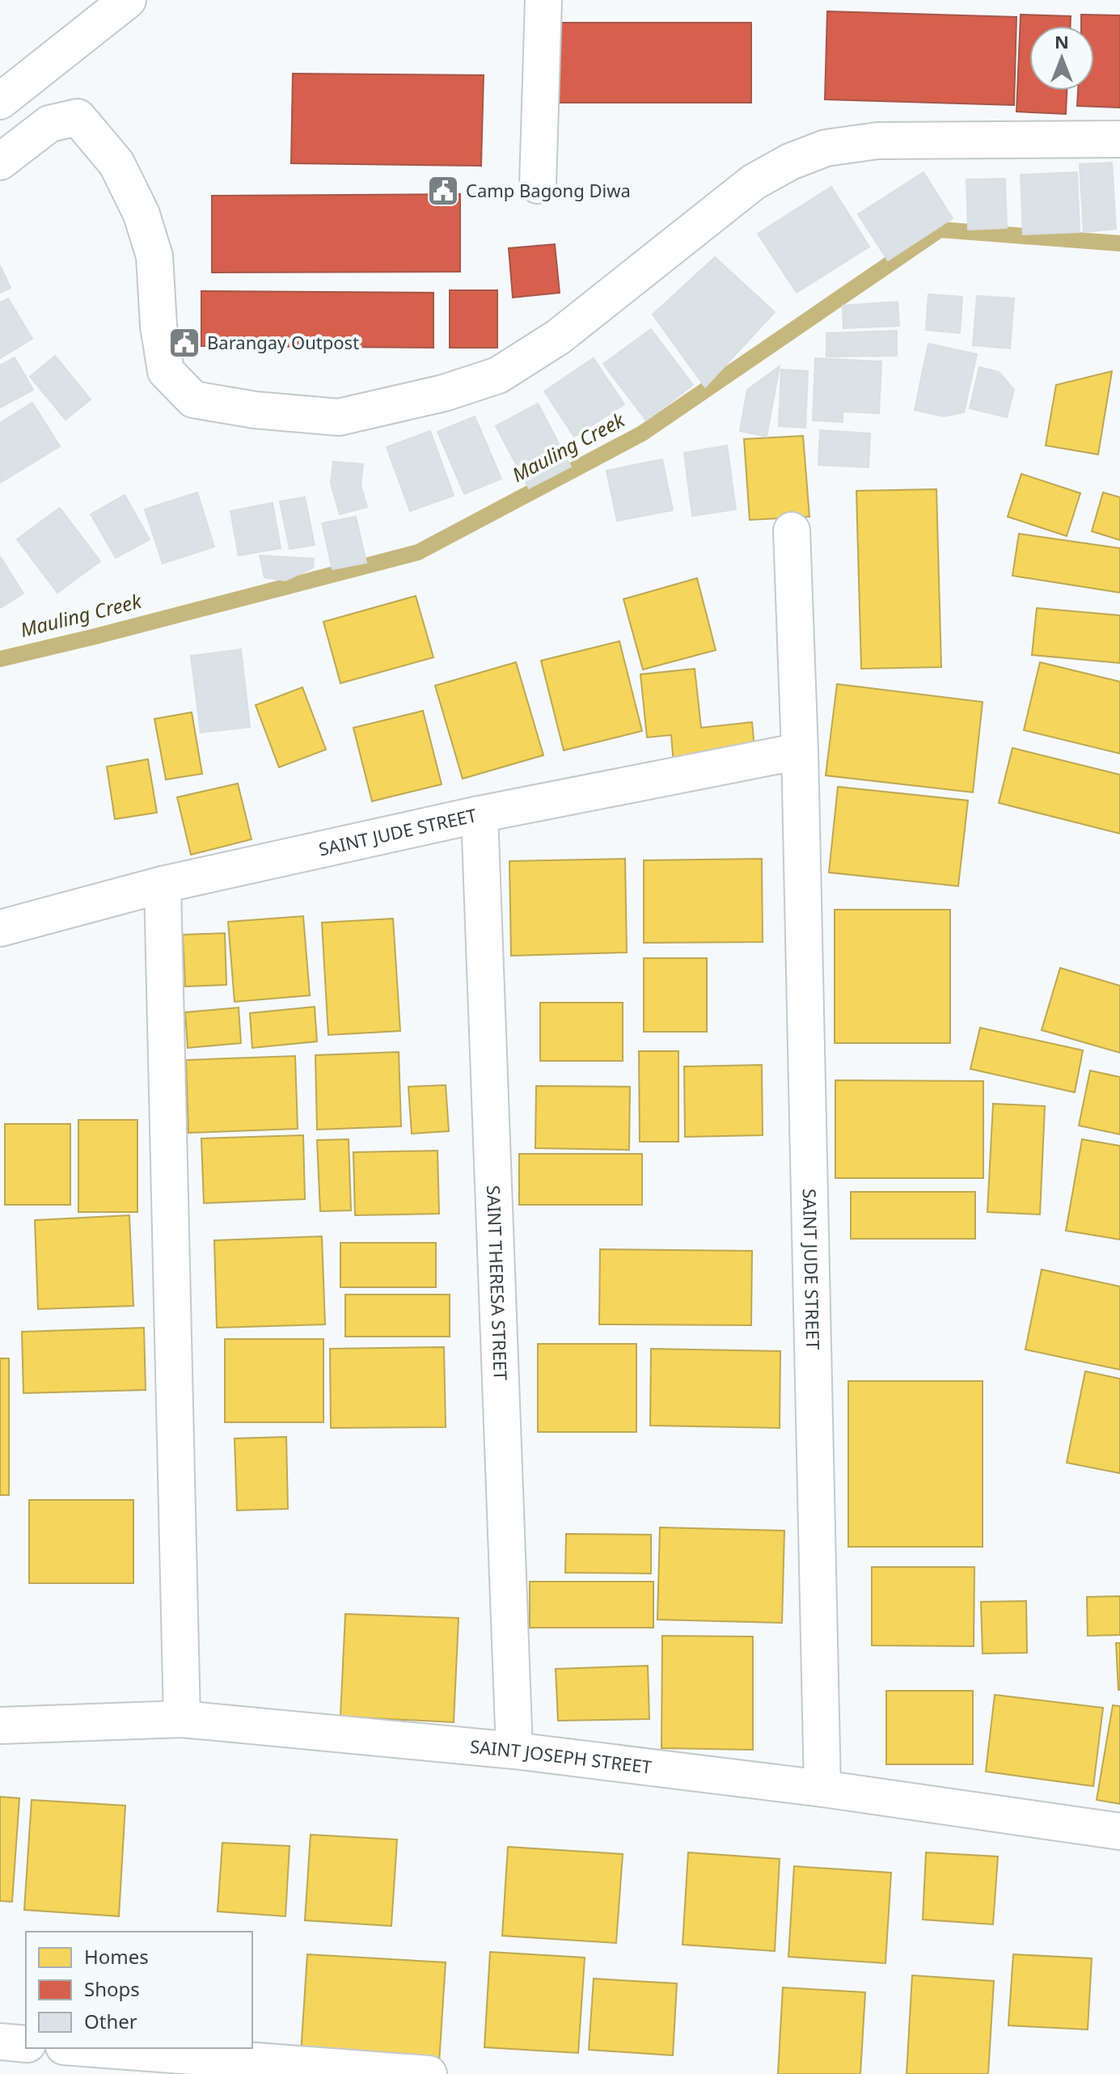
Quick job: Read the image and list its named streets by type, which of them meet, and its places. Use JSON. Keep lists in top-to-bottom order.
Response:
{
  "streets": {
    "street": ["SAINT JUDE STREET", "SAINT THERESA STREET", "SAINT JOSEPH STREET"]
  },
  "crossings": [
    ["SAINT JUDE STREET", "SAINT THERESA STREET"],
    ["SAINT JUDE STREET", "SAINT JOSEPH STREET"],
    ["SAINT THERESA STREET", "SAINT JOSEPH STREET"]
  ],
  "water": ["Mauling Creek"],
  "places": {
    "public building": ["Camp Bagong Diwa", "Barangay Outpost"]
  },
  "legend": ["Homes", "Shops", "Other"],
  "north": "top"
}
